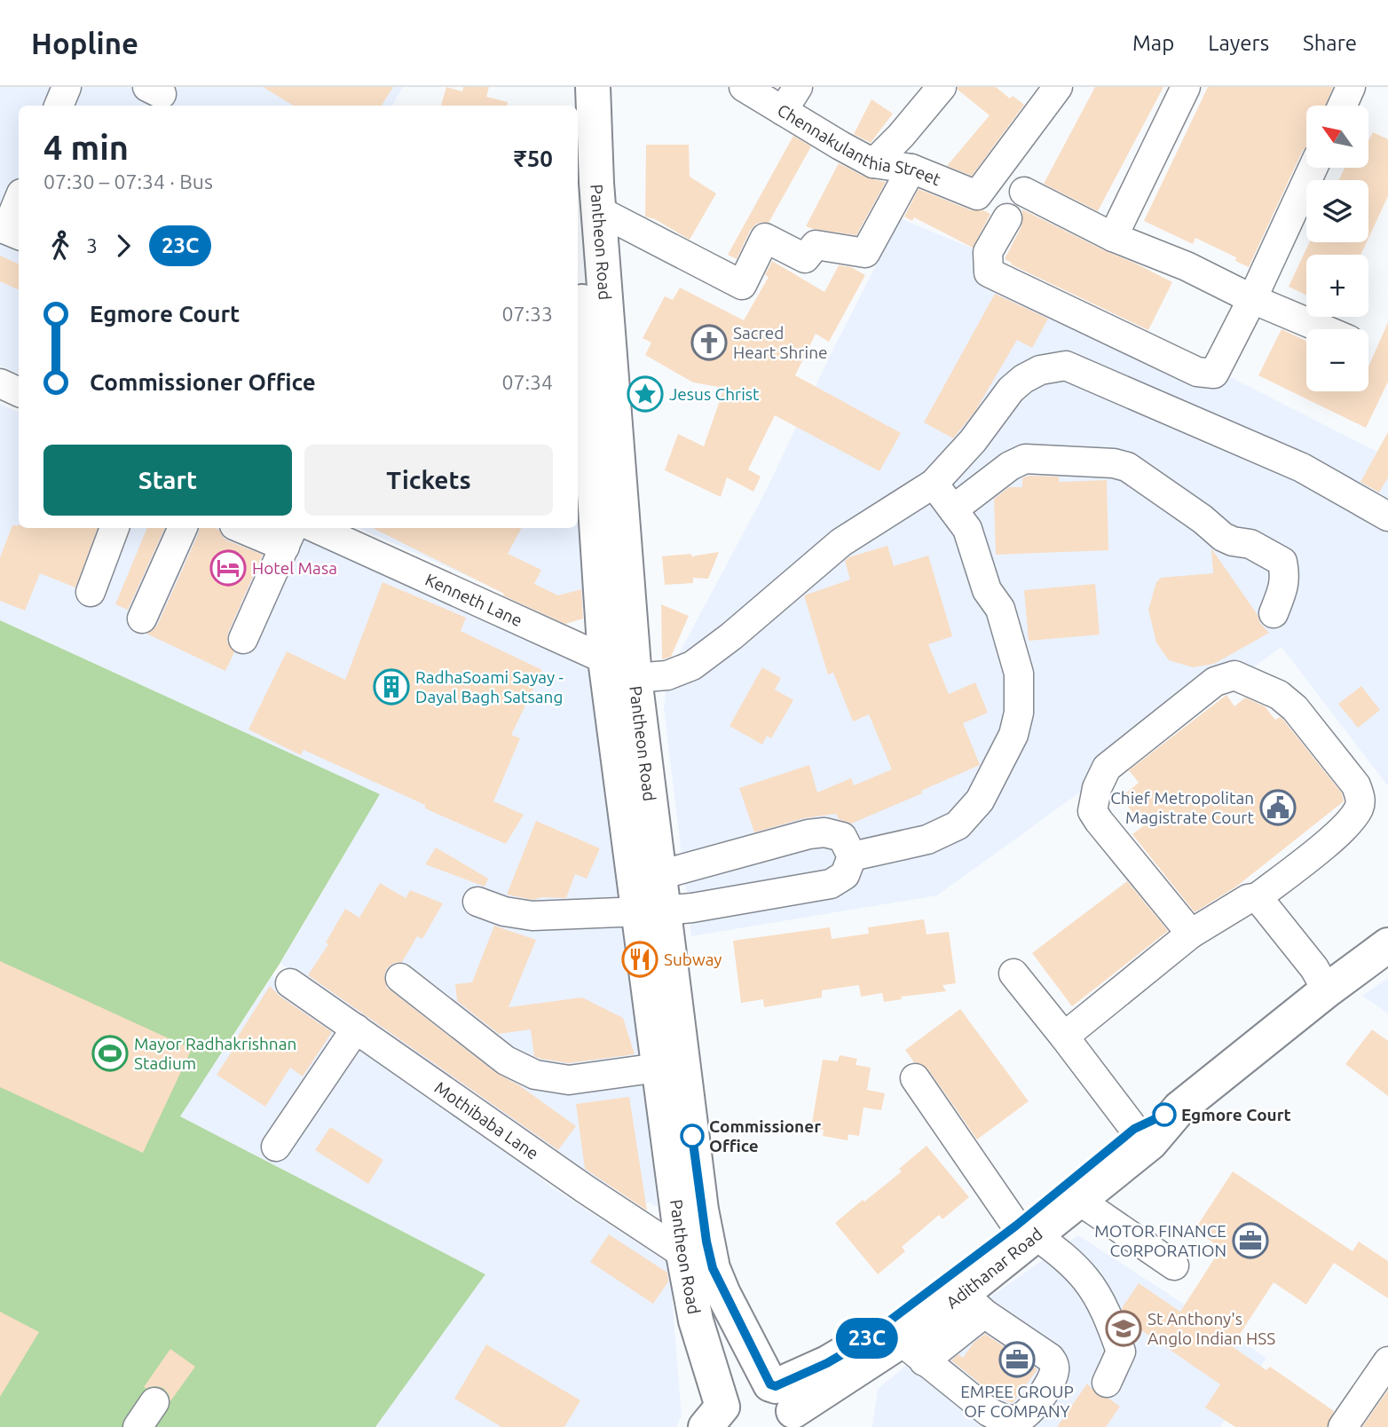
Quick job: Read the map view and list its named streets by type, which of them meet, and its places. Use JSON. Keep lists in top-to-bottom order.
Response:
{
  "streets": {
    "main road": ["Pantheon Road", "Adithanar Road"],
    "street": ["Chennakulanthia Street", "Kenneth Lane", "Mothibaba Lane"]
  },
  "crossings": [
    ["Pantheon Road", "Kenneth Lane"],
    ["Pantheon Road", "Mothibaba Lane"],
    ["Pantheon Road", "Adithanar Road"]
  ],
  "places": {
    "church": ["Sacred Heart Shrine"],
    "place": ["Jesus Christ"],
    "hotel": ["Hotel Masa"],
    "building": ["RadhaSoami Sayay - Dayal Bagh Satsang"],
    "public building": ["Chief Metropolitan Magistrate Court"],
    "restaurant": ["Subway"],
    "sports": ["Mayor Radhakrishnan Stadium"],
    "other": ["Egmore Court", "Commissioner Office"],
    "office": ["MOTOR FINANCE CORPORATION", "EMPEE GROUP OF COMPANY"],
    "school or university": ["St Anthony's Anglo Indian HSS"]
  },
  "lines": ["bus line 23C"],
  "north": "top left",
  "page": {
    "header": "Hopline",
    "nav": ["Map", "Layers", "Share"],
    "on_map": "23C",
    "map_buttons": ["+", "−"],
    "heading": ["4 min", "07:30 – 07:34 · Bus", "₹50"],
    "legs": ["3", "23C"],
    "list": [
      {
        "name": "Egmore Court",
        "value": "07:33"
      },
      {
        "name": "Commissioner Office",
        "value": "07:34"
      }
    ],
    "buttons": ["Start", "Tickets"]
  }
}
